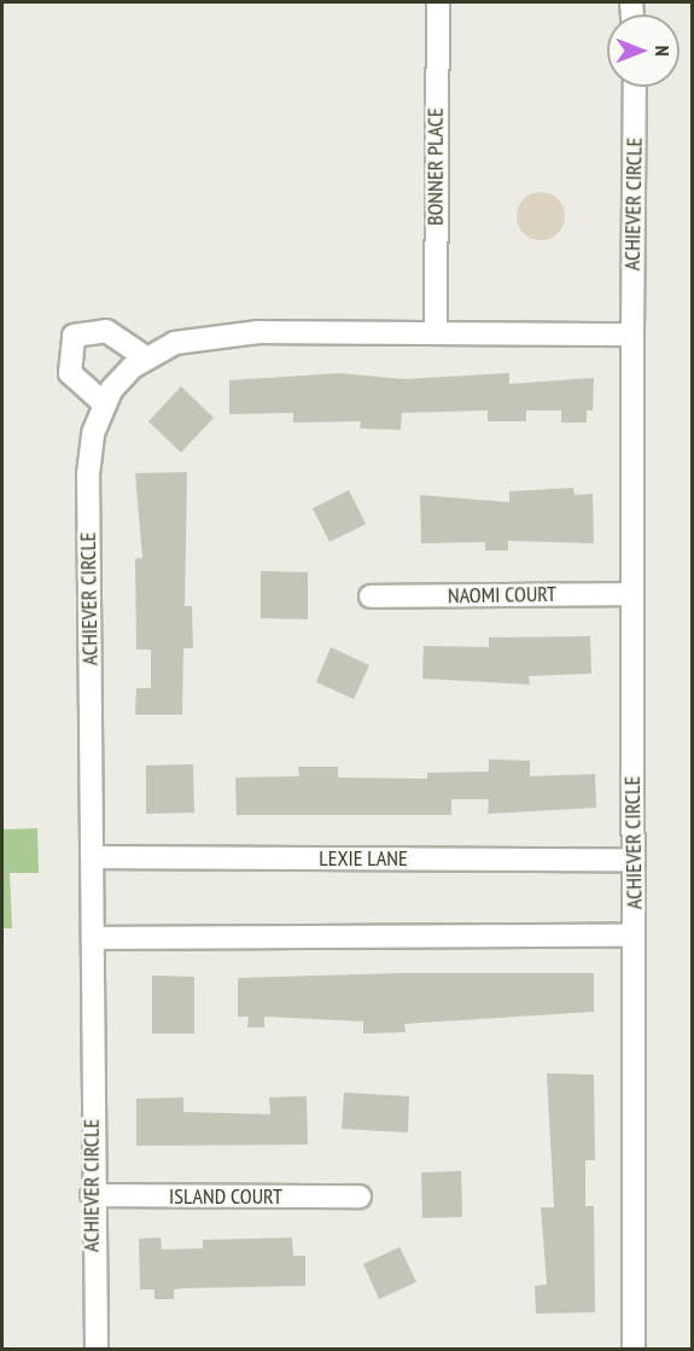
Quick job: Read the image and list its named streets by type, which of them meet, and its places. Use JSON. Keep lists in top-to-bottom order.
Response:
{
  "streets": {
    "street": [
      "BONNER PLACE",
      "ACHIEVER CIRCLE",
      "NAOMI COURT",
      "LEXIE LANE",
      "ISLAND COURT"
    ]
  },
  "crossings": [
    ["BONNER PLACE", "ACHIEVER CIRCLE"],
    ["ACHIEVER CIRCLE", "NAOMI COURT"],
    ["ACHIEVER CIRCLE", "LEXIE LANE"],
    ["ACHIEVER CIRCLE", "ISLAND COURT"]
  ],
  "north": "right"
}
